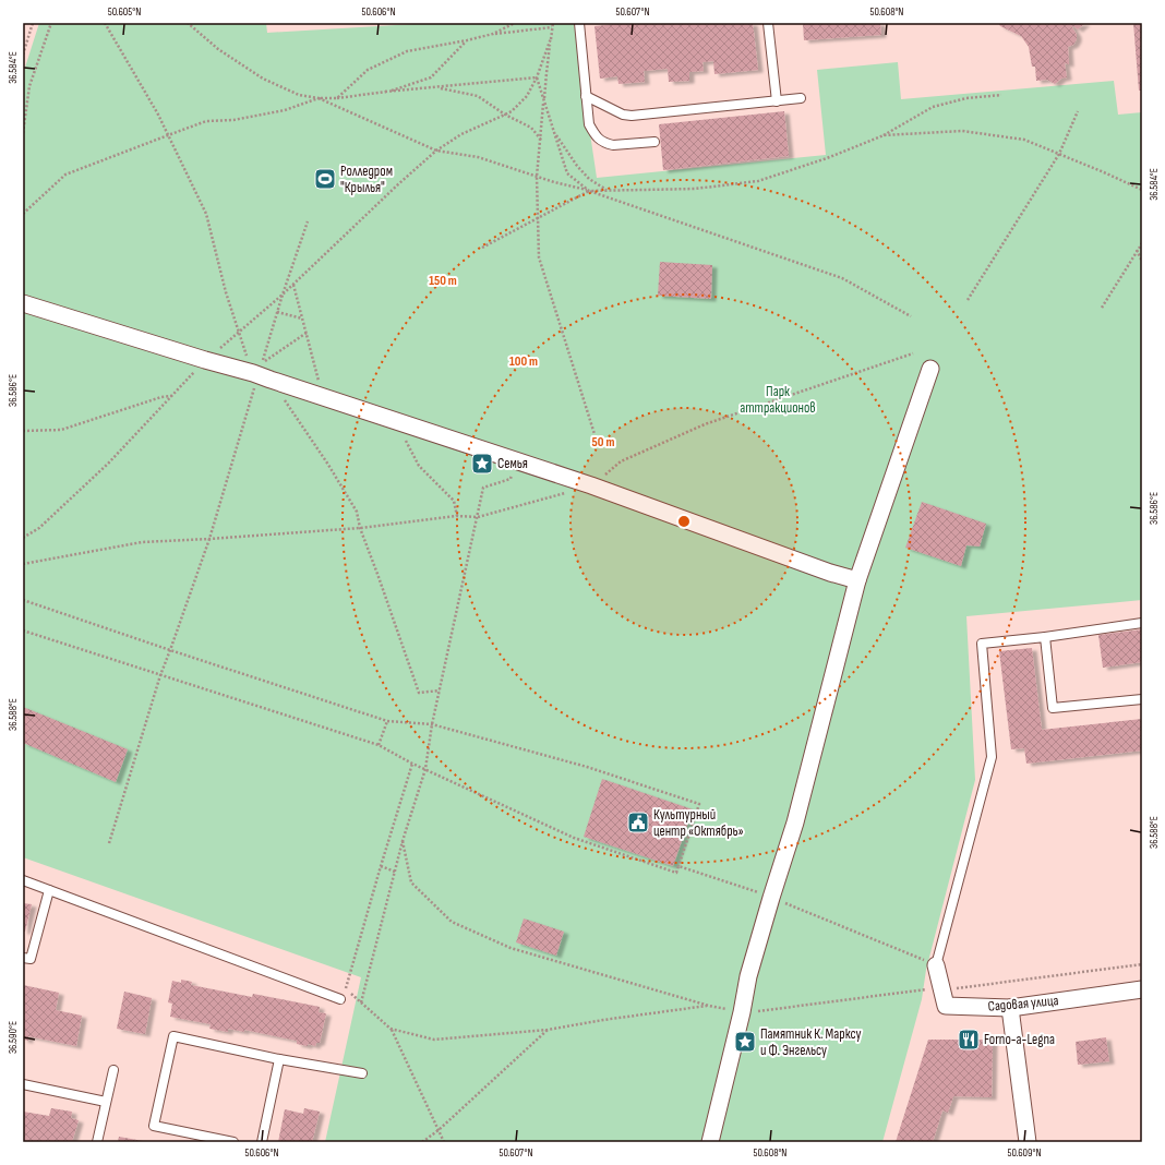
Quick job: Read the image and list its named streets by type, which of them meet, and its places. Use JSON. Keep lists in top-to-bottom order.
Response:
{
  "streets": {
    "street": ["Садовая улица"]
  },
  "parks": ["Парк аттракционов"],
  "places": {
    "sports": ["Ролледром \"Крылья\""],
    "place": ["Семья", "Памятник К. Марксу и Ф. Энгельсу"],
    "public building": ["Культурный центр «Октябрь»"],
    "restaurant": ["Forno-a-Legna"]
  },
  "coordinates": [
    "50.605°N",
    "50.606°N",
    "50.607°N",
    "50.608°N",
    "36.584°E",
    "36.586°E",
    "36.588°E",
    "36.590°E",
    "50.609°N"
  ],
  "rings": ["150 m", "100 m", "50 m"]
}
